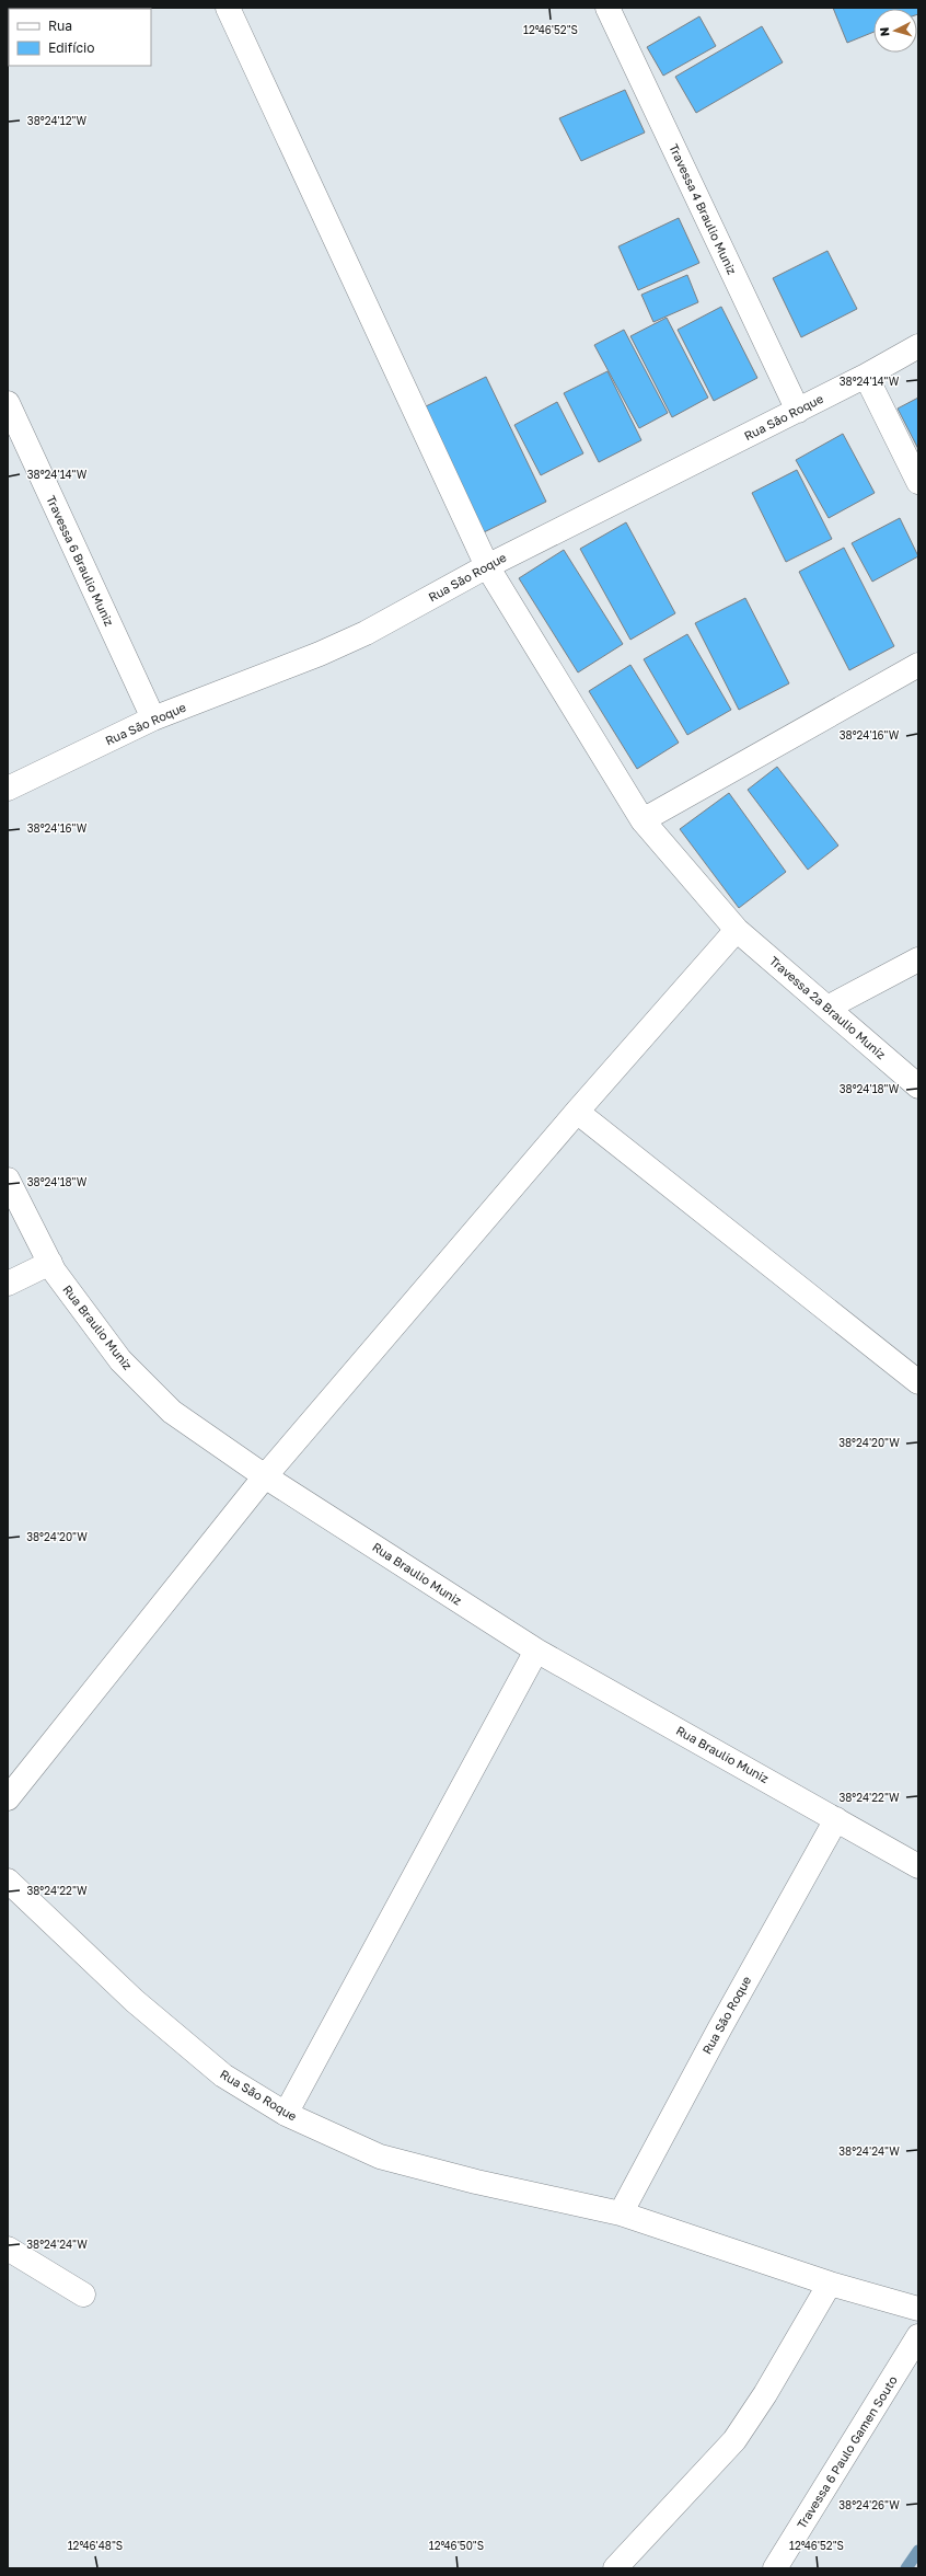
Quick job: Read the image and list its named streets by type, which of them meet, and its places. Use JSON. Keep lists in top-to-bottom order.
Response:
{
  "streets": {
    "street": [
      "Travessa 4 Braulio Muniz",
      "Rua São Roque",
      "Travessa 6 Braulio Muniz",
      "Travessa 2ª Braulio Muniz",
      "Rua Braulio Muniz",
      "Travessa 6 Paulo Gamen Souto"
    ]
  },
  "crossings": [
    ["Travessa 4 Braulio Muniz", "Rua São Roque"],
    ["Rua São Roque", "Travessa 6 Braulio Muniz"],
    ["Rua São Roque", "Travessa 2ª Braulio Muniz"],
    ["Rua São Roque", "Rua Braulio Muniz"]
  ],
  "legend": ["Rua", "Edifício"],
  "north": "left",
  "coordinates": [
    "12°46'52\"S",
    "38°24'12\"W",
    "38°24'14\"W",
    "38°24'16\"W",
    "38°24'18\"W",
    "38°24'20\"W",
    "38°24'22\"W",
    "38°24'24\"W",
    "38°24'26\"W",
    "12°46'48\"S",
    "12°46'50\"S"
  ]
}
